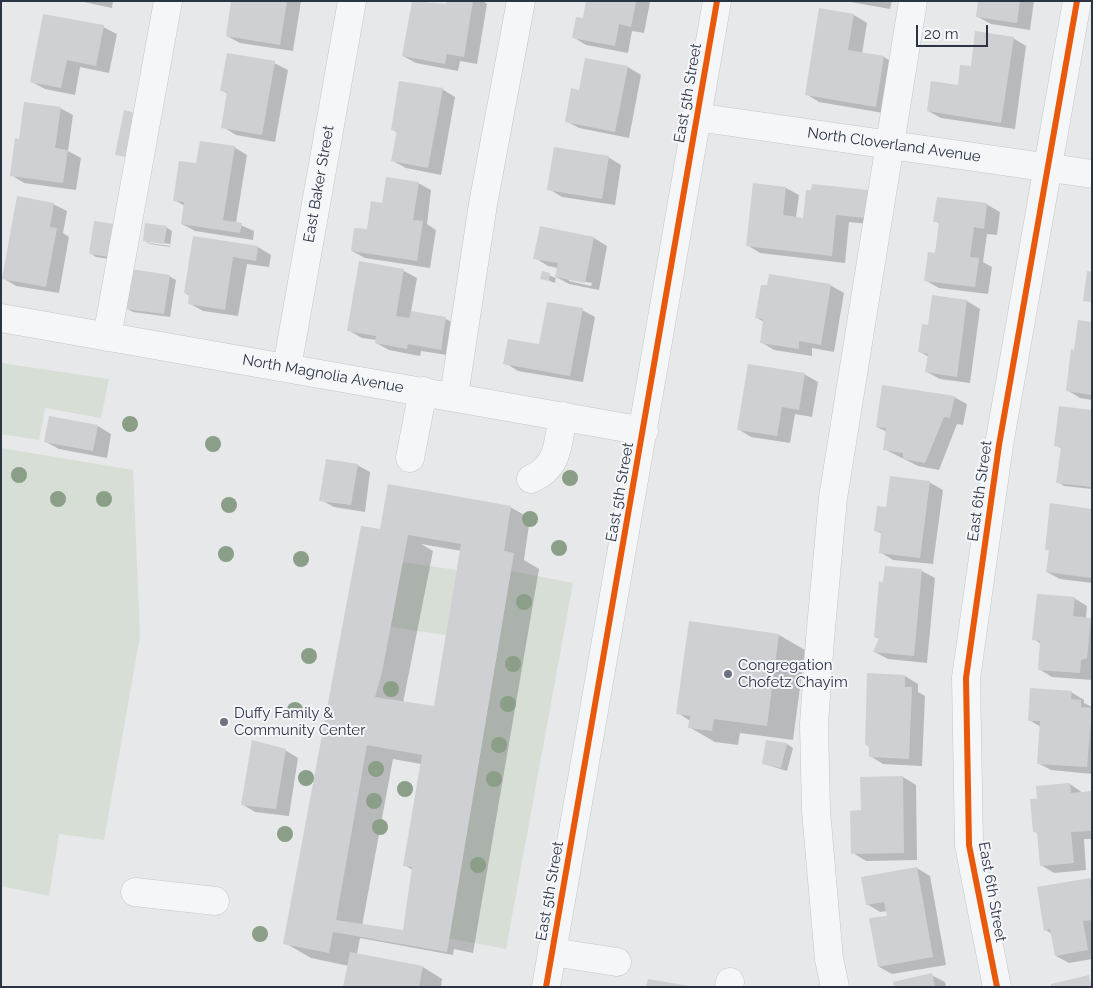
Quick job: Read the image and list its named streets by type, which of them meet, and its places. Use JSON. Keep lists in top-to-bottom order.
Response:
{
  "streets": {
    "street": [
      "East 5th Street",
      "North Cloverland Avenue",
      "East Baker Street",
      "North Magnolia Avenue",
      "East 6th Street"
    ]
  },
  "crossings": [
    ["East 5th Street", "North Cloverland Avenue"],
    ["East 5th Street", "North Magnolia Avenue"],
    ["North Cloverland Avenue", "East 6th Street"],
    ["East Baker Street", "North Magnolia Avenue"]
  ],
  "places": ["Congregation Chofetz Chayim", "Duffy Family & Community Center"],
  "scale_bar": "20 m"
}
